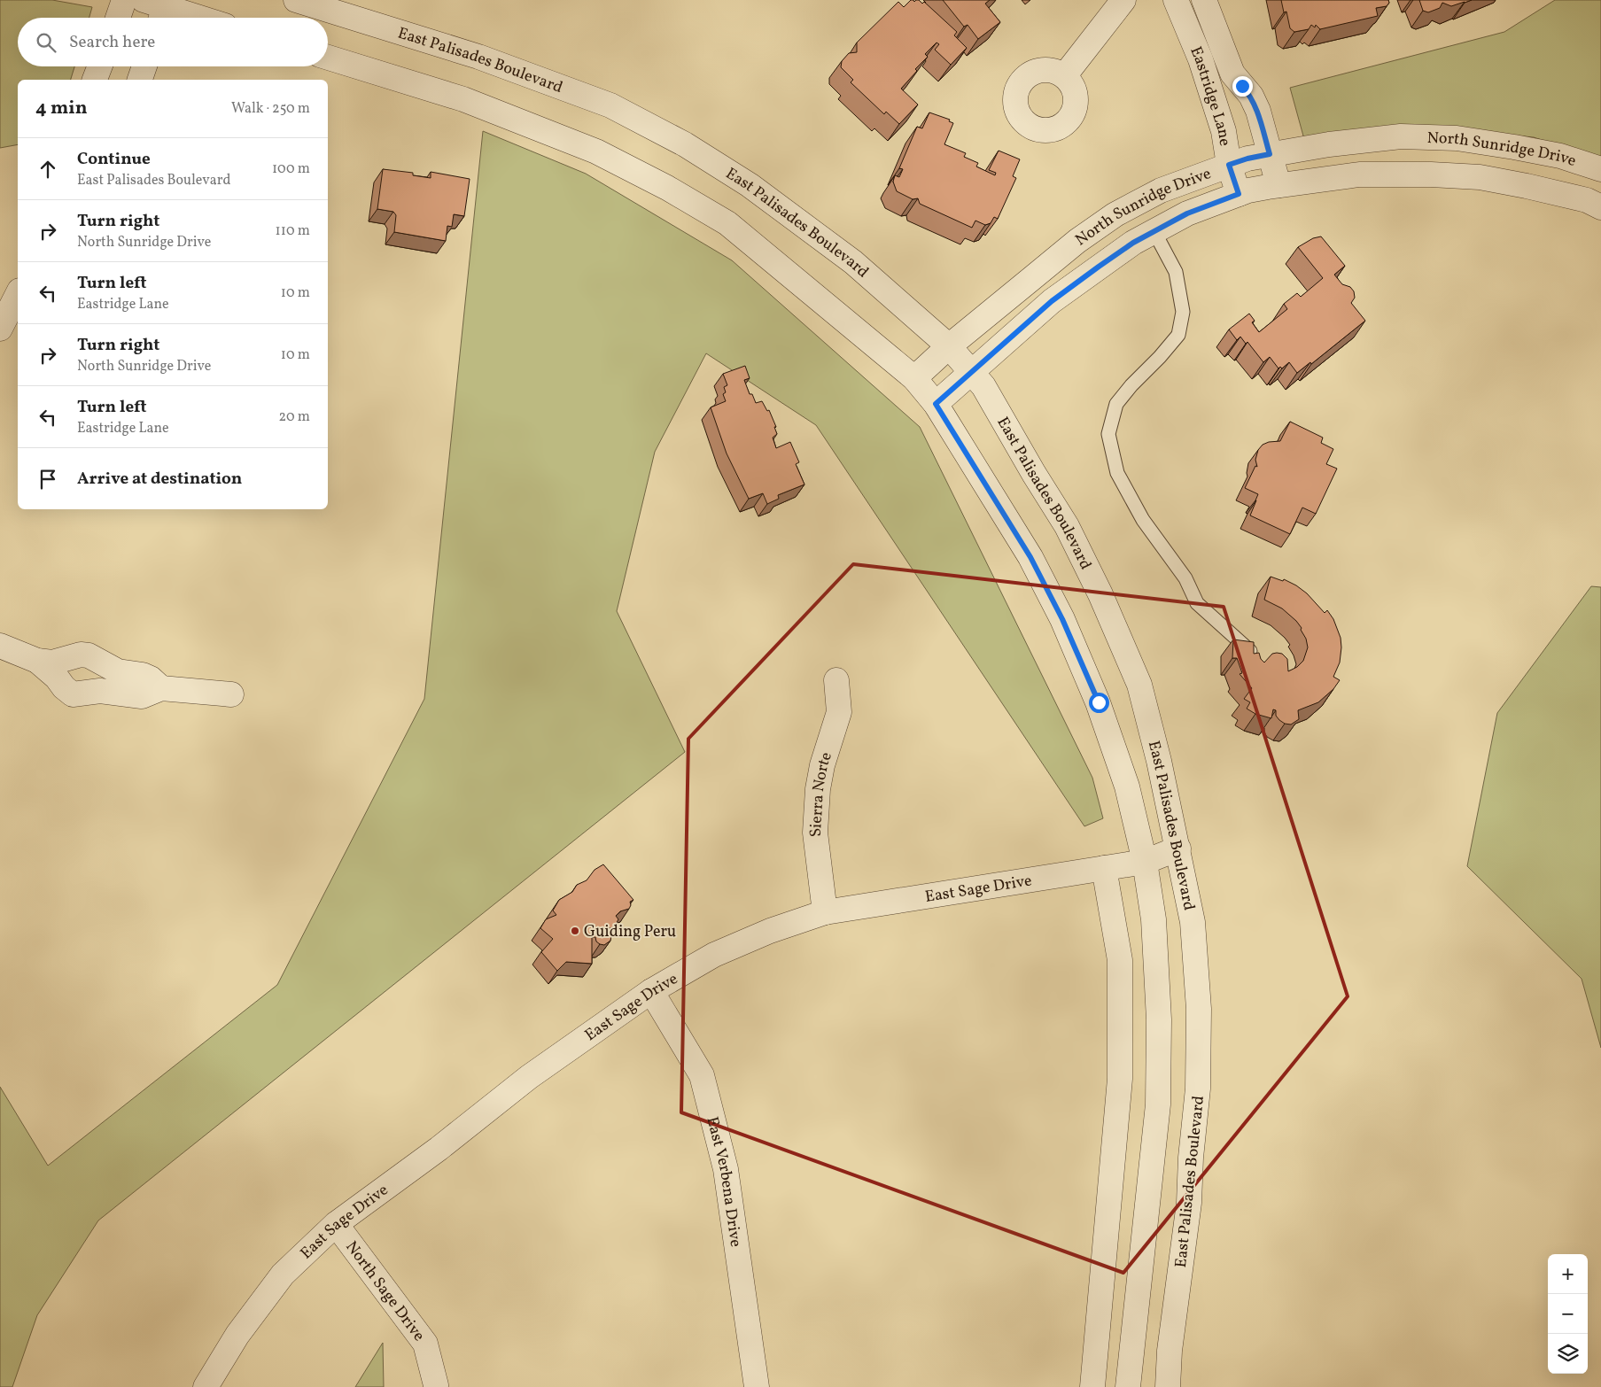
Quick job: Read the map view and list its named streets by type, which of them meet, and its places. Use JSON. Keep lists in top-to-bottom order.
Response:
{
  "streets": {
    "street": [
      "East Palisades Boulevard",
      "Eastridge Lane",
      "North Sunridge Drive",
      "Sierra Norte",
      "East Sage Drive",
      "East Verbena Drive",
      "North Sage Drive"
    ]
  },
  "crossings": [
    ["East Palisades Boulevard", "North Sunridge Drive"],
    ["East Palisades Boulevard", "East Sage Drive"],
    ["Eastridge Lane", "North Sunridge Drive"],
    ["Sierra Norte", "East Sage Drive"],
    ["East Sage Drive", "East Verbena Drive"],
    ["East Sage Drive", "North Sage Drive"]
  ],
  "places": ["Guiding Peru"],
  "page": {
    "search": "Search here",
    "heading": ["4 min", "Walk · 250 m"],
    "list": [
      ["Continue", "East Palisades Boulevard", "100 m"],
      ["Turn right", "North Sunridge Drive", "110 m"],
      ["Turn left", "Eastridge Lane", "10 m"],
      ["Turn right", "North Sunridge Drive", "10 m"],
      ["Turn left", "Eastridge Lane", "20 m"],
      "Arrive at destination"
    ],
    "map_buttons": ["+", "−"]
  }
}
